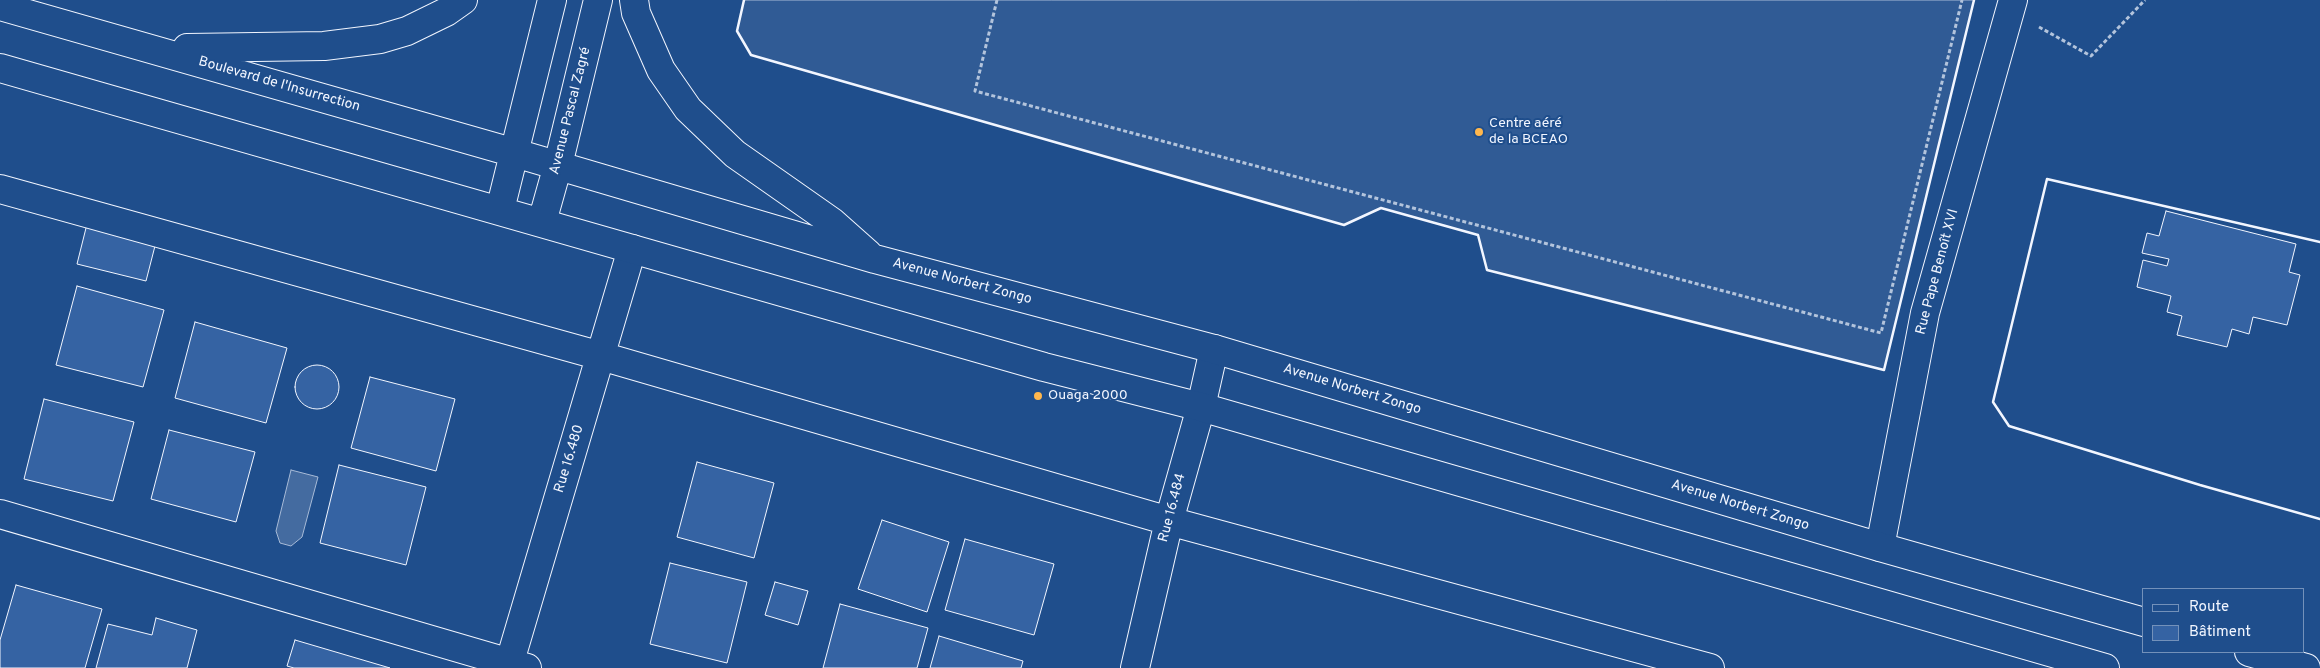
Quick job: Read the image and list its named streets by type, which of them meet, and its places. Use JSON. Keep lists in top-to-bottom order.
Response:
{
  "streets": {
    "main road": [
      "Boulevard de l'Insurrection",
      "Avenue Pascal Zagré",
      "Rue Pape Benoît XVI",
      "Avenue Norbert Zongo",
      "Rue 16.480",
      "Rue 16.484"
    ]
  },
  "crossings": [
    ["Boulevard de l'Insurrection", "Avenue Pascal Zagré"],
    ["Boulevard de l'Insurrection", "Avenue Norbert Zongo"],
    ["Avenue Pascal Zagré", "Avenue Norbert Zongo"],
    ["Rue Pape Benoît XVI", "Avenue Norbert Zongo"],
    ["Avenue Norbert Zongo", "Rue 16.484"]
  ],
  "places": ["Centre aéré de la BCEAO", "Ouaga 2000"],
  "legend": ["Route", "Bâtiment"]
}
